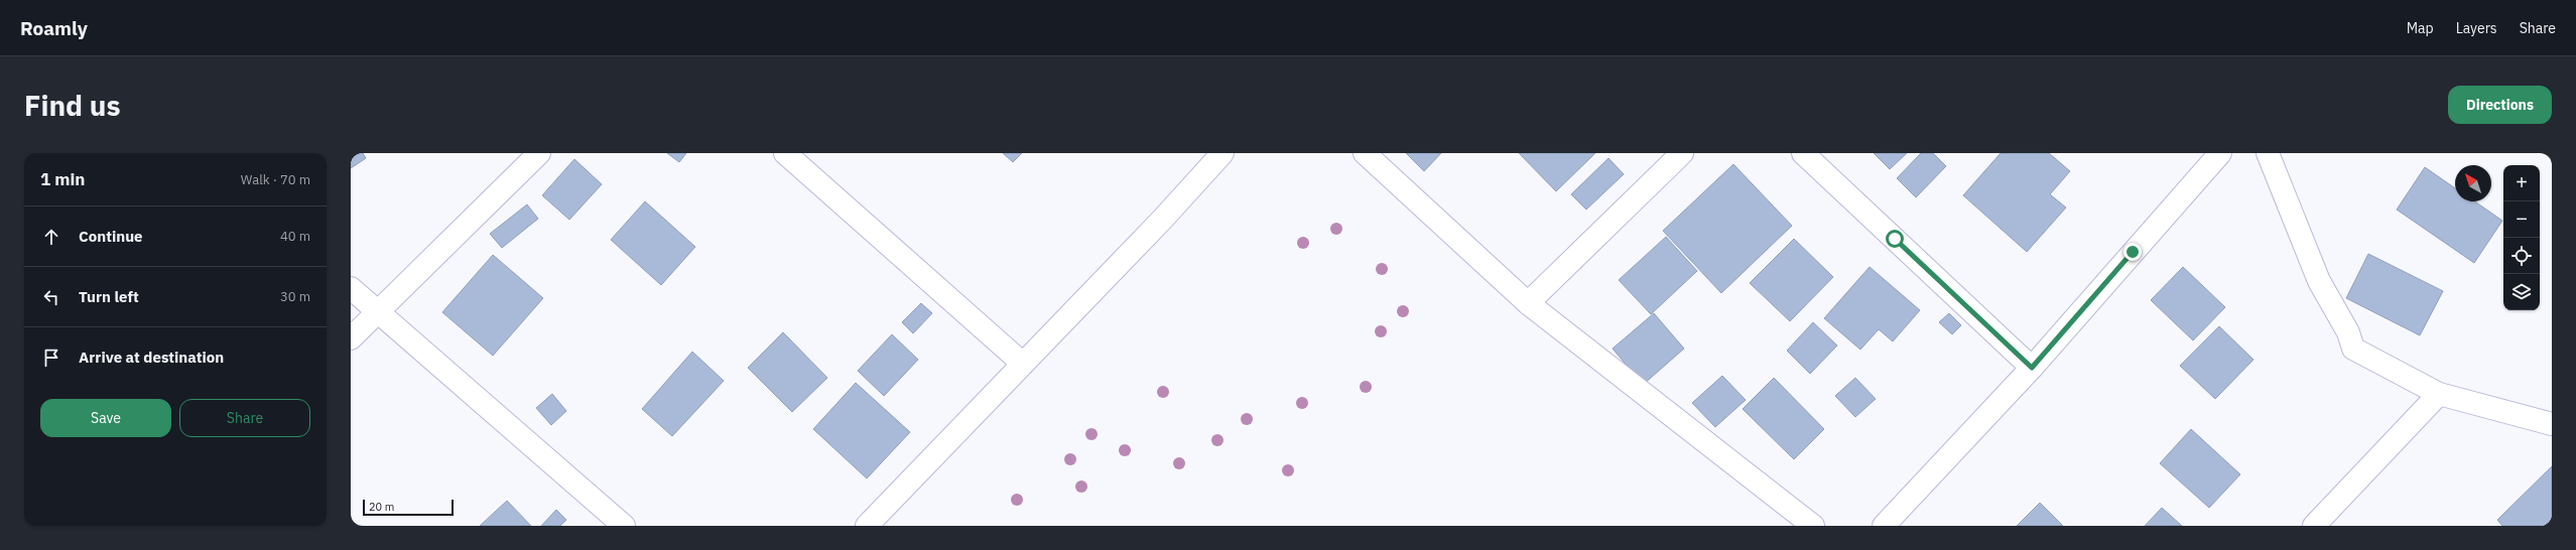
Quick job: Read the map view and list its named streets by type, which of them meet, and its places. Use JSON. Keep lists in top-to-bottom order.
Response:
{
  "scale_bar": "20 m",
  "north": "top left",
  "page": {
    "header": "Roamly",
    "nav": ["Map", "Layers", "Share"],
    "buttons": [
      "Directions",
      ["Save", "Share"]
    ],
    "title": "Find us",
    "heading": ["1 min", "Walk · 70 m"],
    "map_buttons": ["+", "−"],
    "list": [
      ["Continue", "40 m"],
      ["Turn left", "30 m"],
      "Arrive at destination"
    ],
    "scale": "20 m"
  }
}
